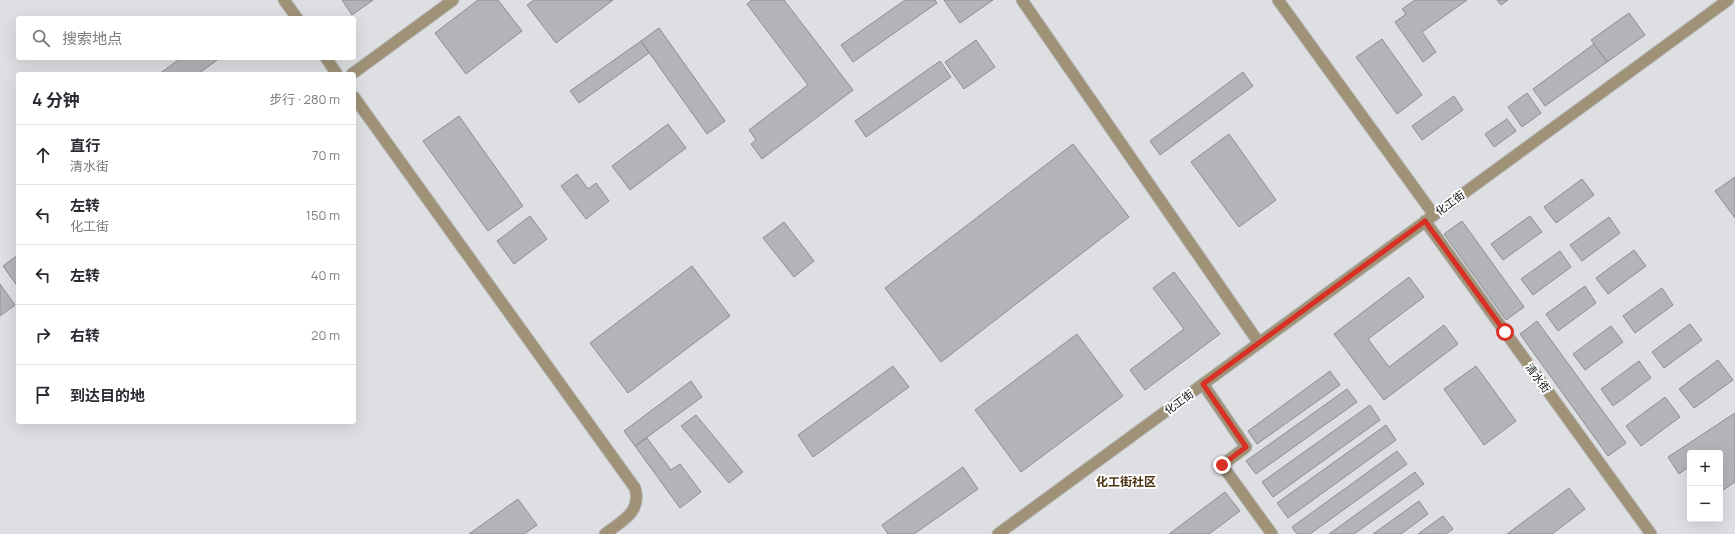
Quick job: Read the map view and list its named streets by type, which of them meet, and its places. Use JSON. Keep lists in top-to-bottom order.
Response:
{
  "streets": {
    "street": ["化工街", "清水街"]
  },
  "crossings": [
    ["化工街", "清水街"]
  ],
  "districts": ["化工街社区"],
  "page": {
    "search": "搜索地点",
    "heading": ["4 分钟", "步行 · 280 m"],
    "list": [
      ["直行", "清水街", "70 m"],
      ["左转", "化工街", "150 m"],
      ["左转", "40 m"],
      ["右转", "20 m"],
      "到达目的地"
    ],
    "map_buttons": ["+", "−"]
  }
}
